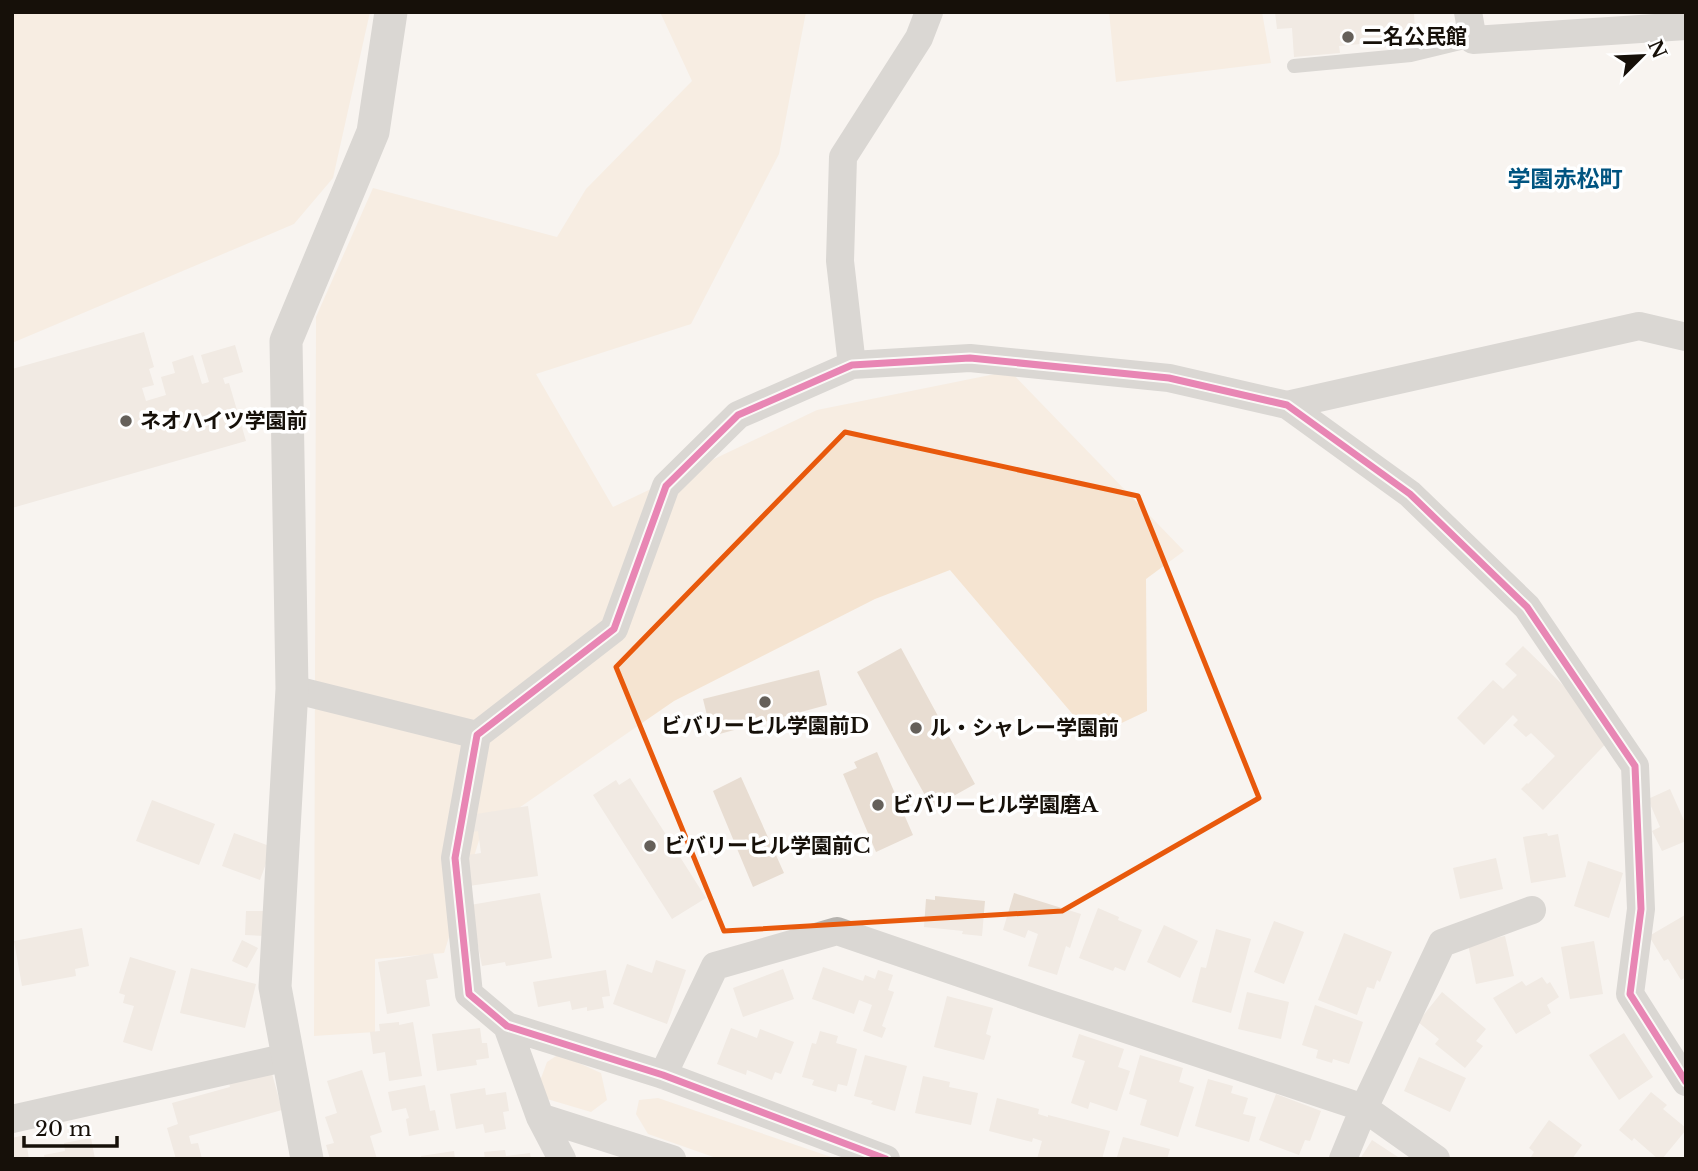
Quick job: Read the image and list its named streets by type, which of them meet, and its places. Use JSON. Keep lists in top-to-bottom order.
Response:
{
  "districts": ["学園赤松町"],
  "places": [
    "二名公民館",
    "ネオハイツ学園前",
    "ビバリーヒル学園前D",
    "ル・シャレー学園前",
    "ビバリーヒル学園磨A",
    "ビバリーヒル学園前C"
  ],
  "scale_bar": "20 m",
  "north": "top right"
}
